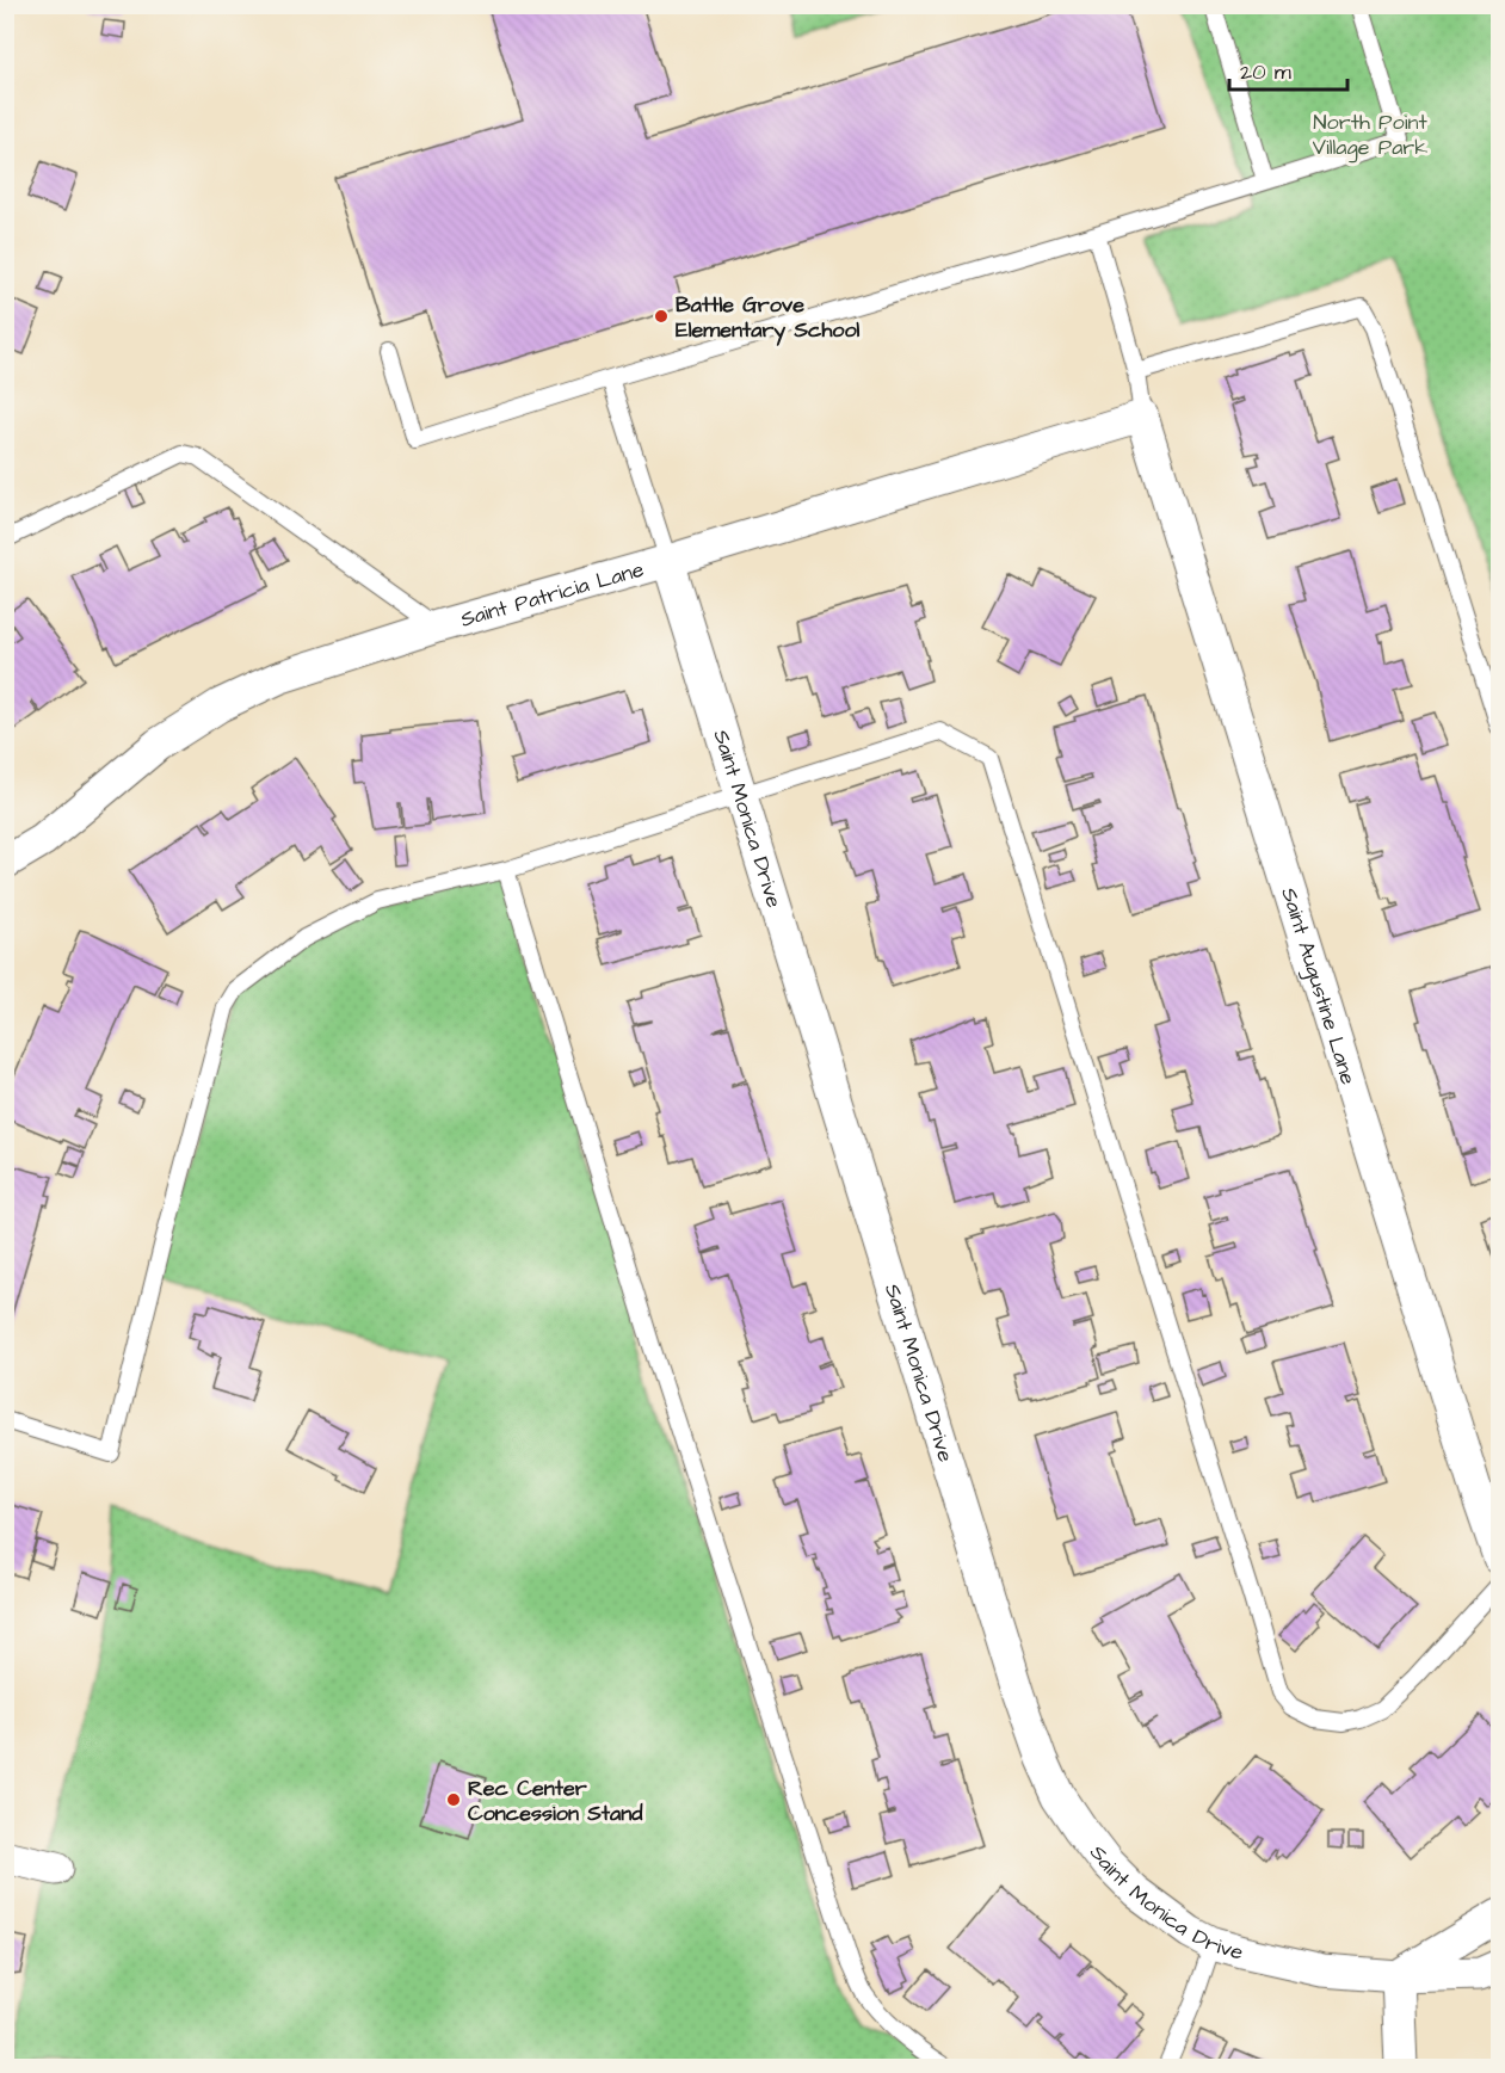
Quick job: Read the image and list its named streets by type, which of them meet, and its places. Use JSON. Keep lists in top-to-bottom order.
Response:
{
  "streets": {
    "street": ["Saint Patricia Lane", "Saint Monica Drive", "Saint Augustine Lane"]
  },
  "crossings": [
    ["Saint Patricia Lane", "Saint Monica Drive"],
    ["Saint Patricia Lane", "Saint Augustine Lane"]
  ],
  "parks": ["North Point Village Park"],
  "places": ["Battle Grove Elementary School", "Rec Center Concession Stand"],
  "scale_bar": "20 m"
}
